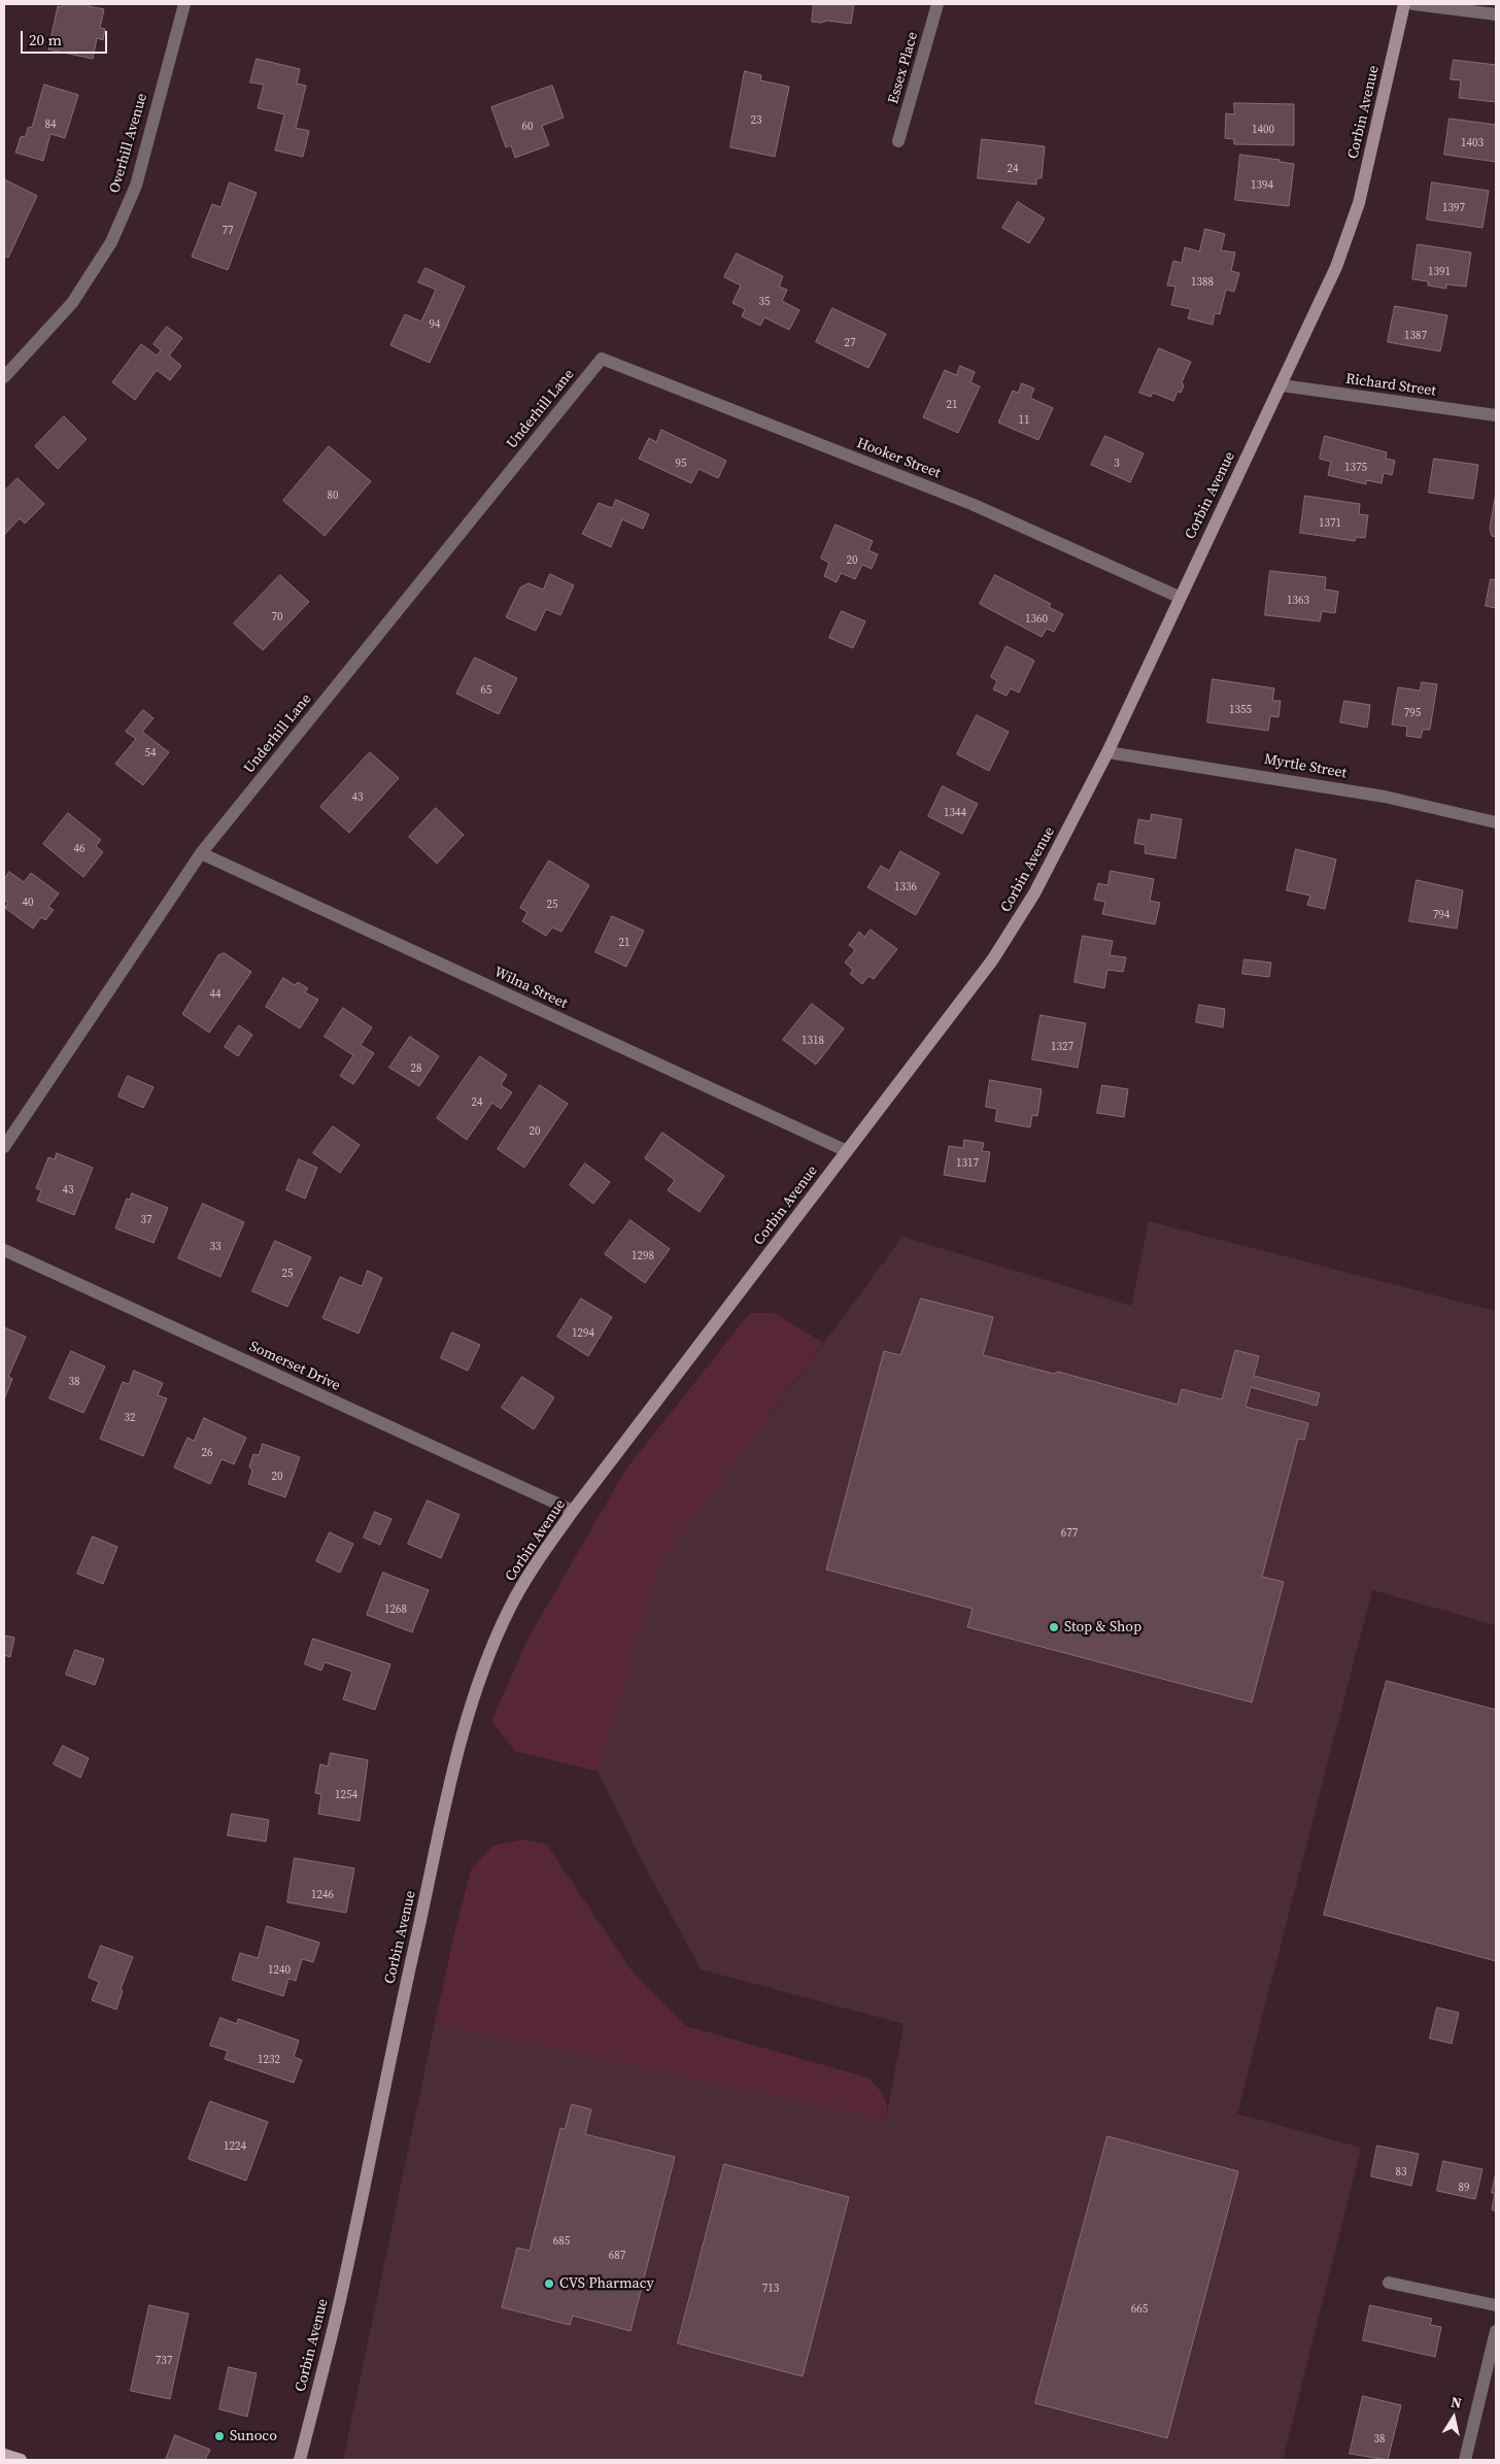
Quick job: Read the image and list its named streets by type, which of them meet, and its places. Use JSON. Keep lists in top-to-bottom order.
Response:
{
  "streets": {
    "main road": ["Corbin Avenue"],
    "street": [
      "Essex Place",
      "Overhill Avenue",
      "Richard Street",
      "Underhill Lane",
      "Hooker Street",
      "Myrtle Street",
      "Wilna Street",
      "Somerset Drive"
    ]
  },
  "crossings": [
    ["Corbin Avenue", "Richard Street"],
    ["Corbin Avenue", "Hooker Street"],
    ["Corbin Avenue", "Myrtle Street"],
    ["Corbin Avenue", "Wilna Street"],
    ["Corbin Avenue", "Somerset Drive"],
    ["Underhill Lane", "Hooker Street"],
    ["Underhill Lane", "Wilna Street"]
  ],
  "places": ["Stop & Shop", "CVS Pharmacy", "Sunoco"],
  "house_numbers": [
    "23",
    "84",
    "60",
    "1400",
    "1403",
    "24",
    "1394",
    "1397",
    "77",
    "1391",
    "1388",
    "35",
    "94",
    "1387",
    "27",
    "21",
    "11",
    "95",
    "3",
    "1375",
    "80",
    "1371",
    "20",
    "1363",
    "70",
    "1360",
    "65",
    "1355",
    "795",
    "54",
    "43",
    "1344",
    "46",
    "1336",
    "40",
    "25",
    "794",
    "21",
    "44",
    "1318",
    "1327",
    "28",
    "24",
    "20",
    "1317",
    "43",
    "37",
    "33",
    "1298",
    "25",
    "1294",
    "38",
    "32",
    "26",
    "20",
    "677",
    "1268",
    "1254",
    "1246",
    "1240",
    "1232",
    "1224",
    "83",
    "89",
    "685",
    "687",
    "713",
    "665",
    "737",
    "38"
  ],
  "scale_bar": "20 m",
  "north": "top"
}
